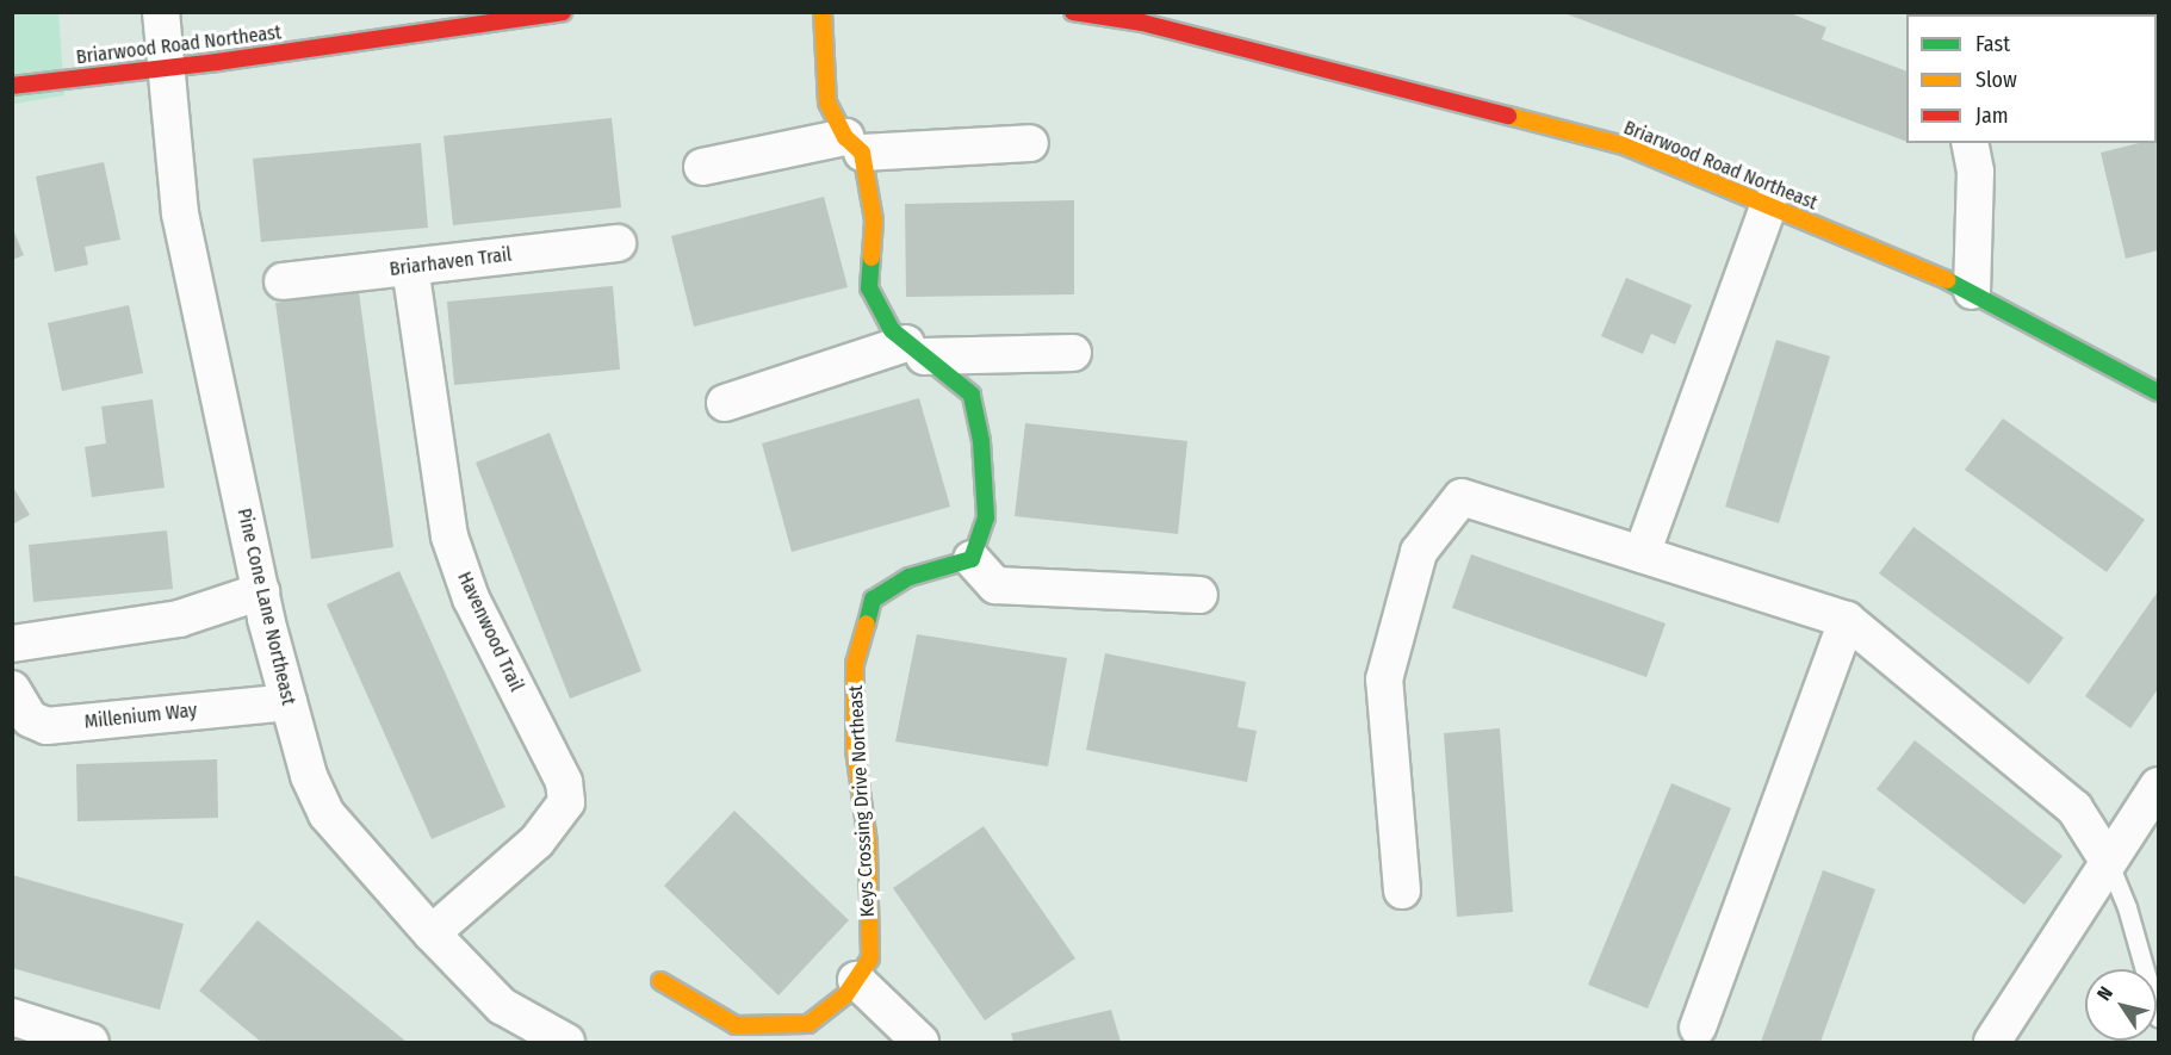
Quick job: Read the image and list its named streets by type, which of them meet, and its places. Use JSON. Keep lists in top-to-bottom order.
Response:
{
  "streets": {
    "street": [
      "Briarwood Road Northeast",
      "Briarhaven Trail",
      "Pine Cone Lane Northeast",
      "Havenwood Trail",
      "Millenium Way",
      "Keys Crossing Drive Northeast"
    ]
  },
  "crossings": [
    ["Briarwood Road Northeast", "Pine Cone Lane Northeast"],
    ["Briarhaven Trail", "Havenwood Trail"],
    ["Pine Cone Lane Northeast", "Havenwood Trail"],
    ["Pine Cone Lane Northeast", "Millenium Way"]
  ],
  "legend": ["Fast", "Slow", "Jam"],
  "north": "top left"
}
